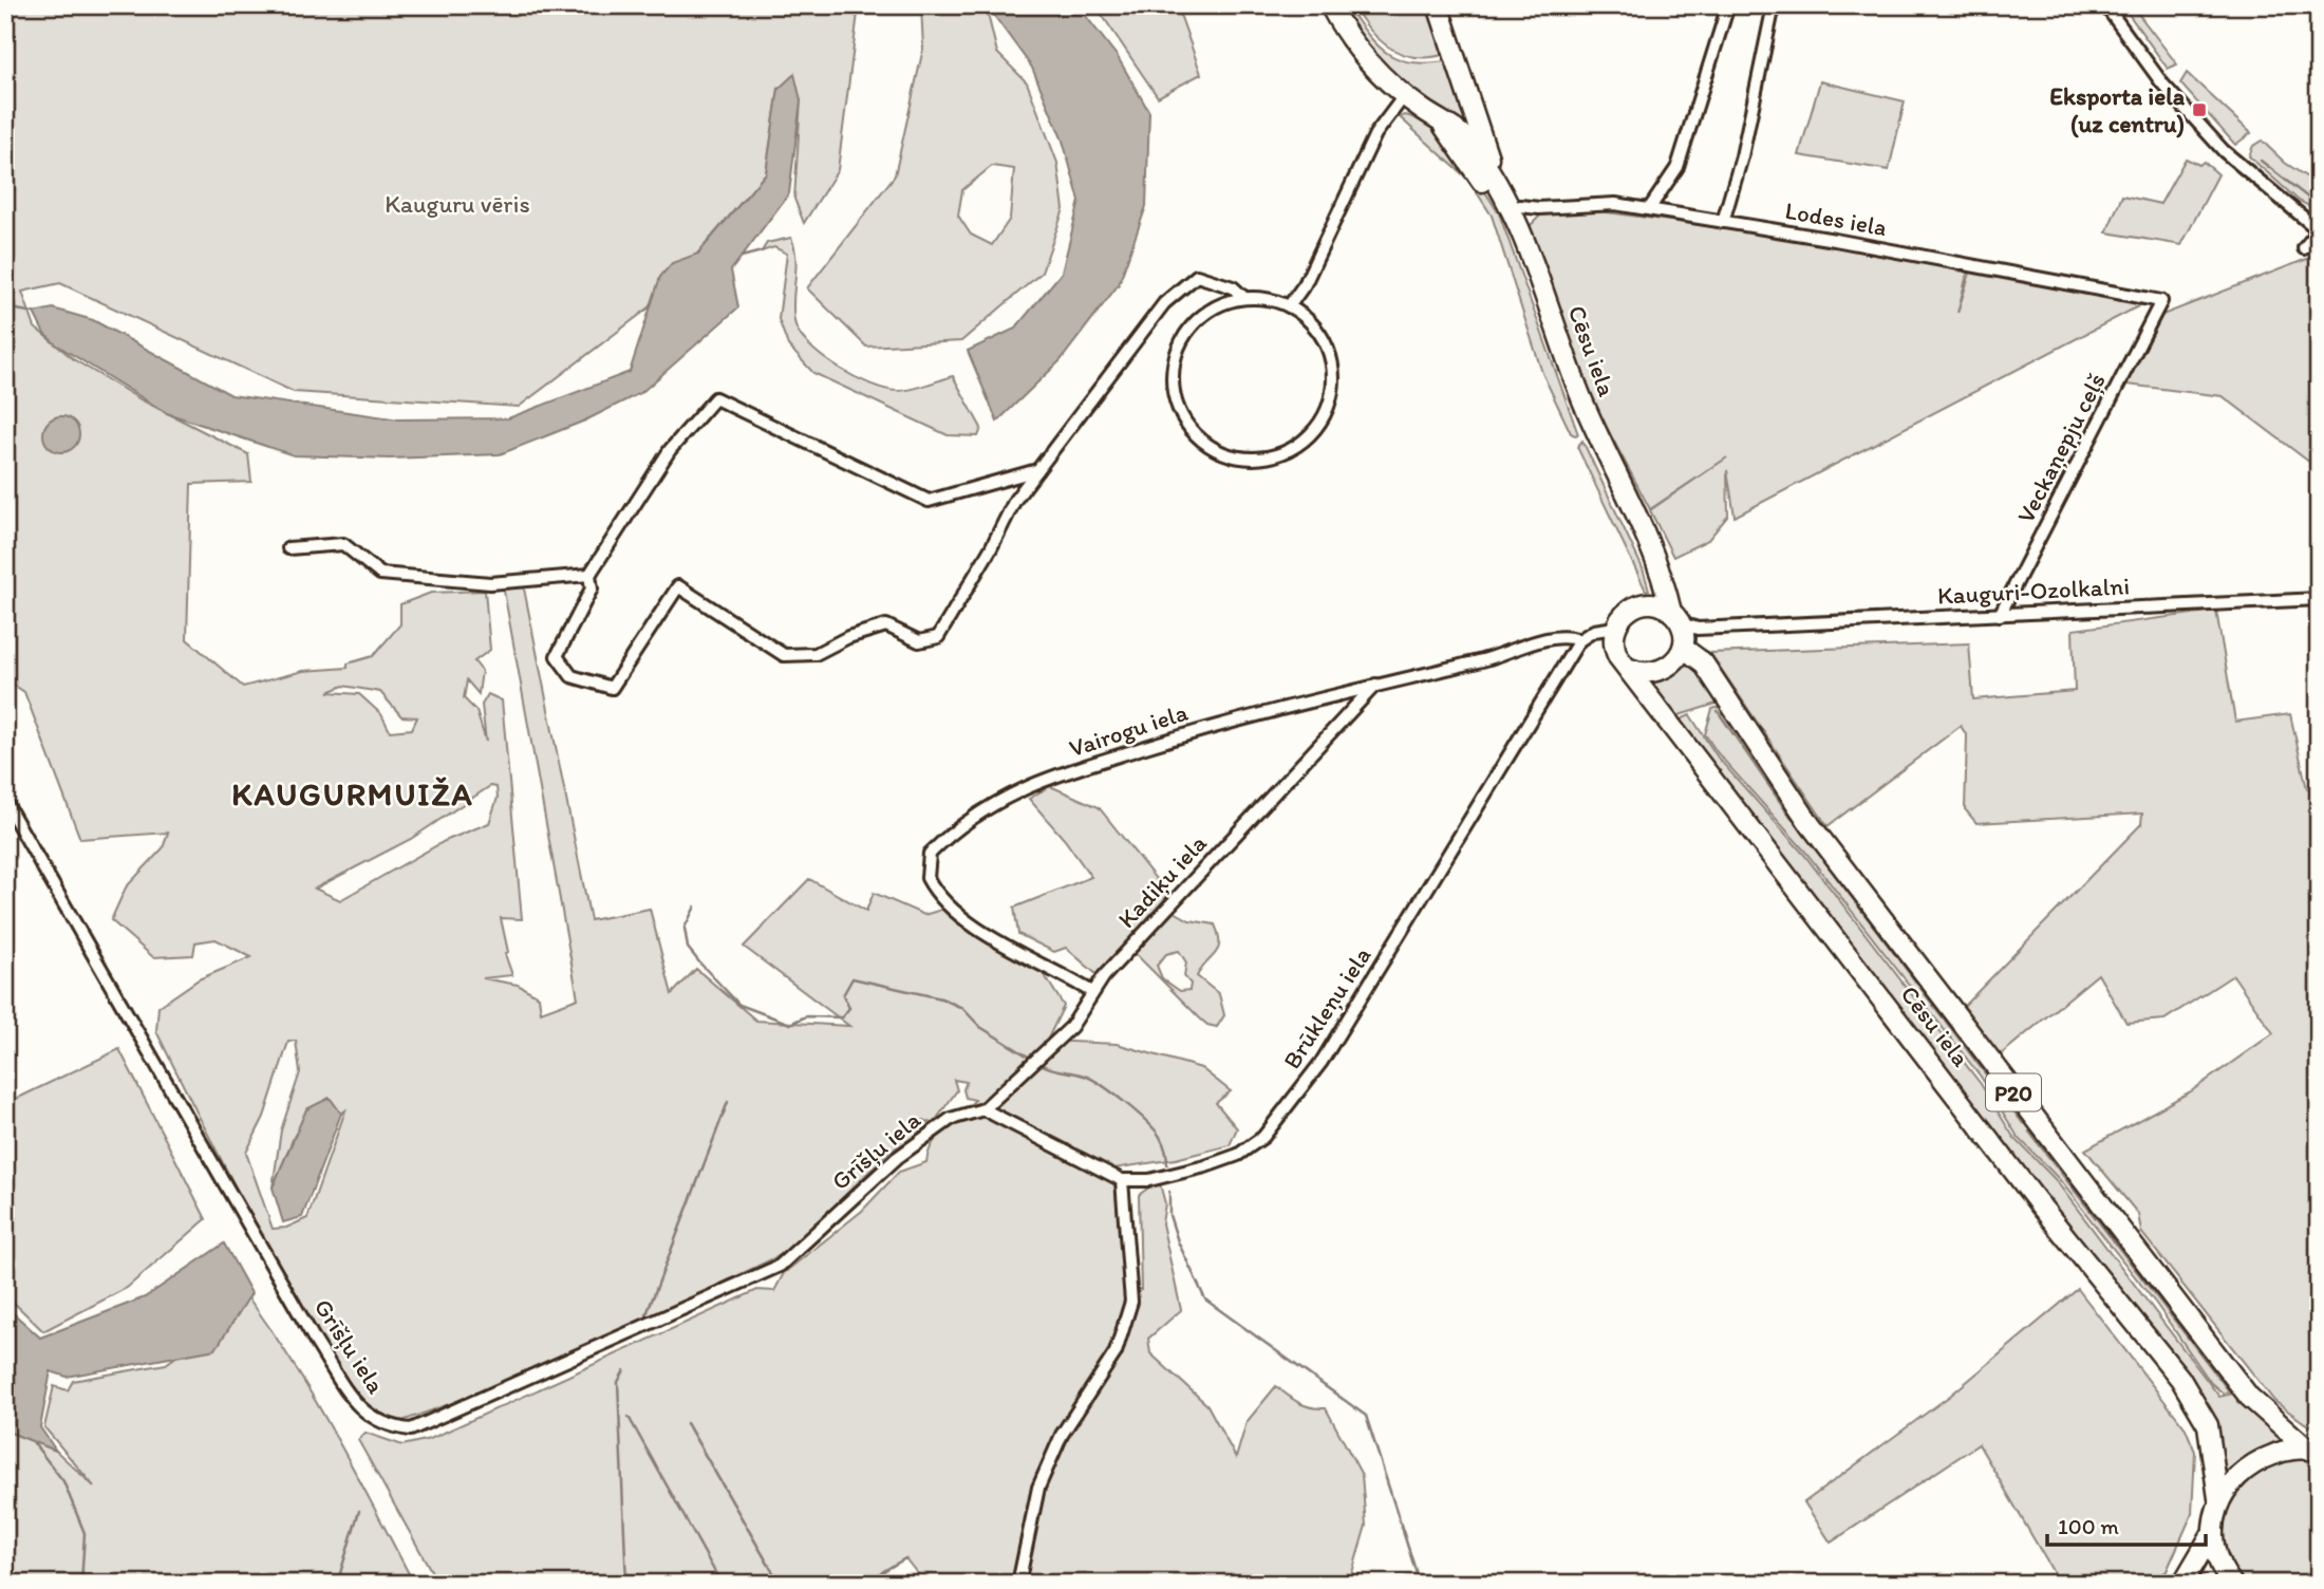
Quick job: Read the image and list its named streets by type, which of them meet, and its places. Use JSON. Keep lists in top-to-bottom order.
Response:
{
  "streets": {
    "main road": ["Cēsu iela", "P20"],
    "street": [
      "Lodes iela",
      "Veckaņepju ceļš",
      "Kauguri-Ozolkalni",
      "Vairogu iela",
      "Kadiķu iela",
      "Brūkleņu iela",
      "Grīšļu iela"
    ]
  },
  "crossings": [
    ["Lodes iela", "Cēsu iela"],
    ["Lodes iela", "Veckaņepju ceļš"],
    ["Cēsu iela", "Kauguri-Ozolkalni"],
    ["Veckaņepju ceļš", "Kauguri-Ozolkalni"],
    ["Vairogu iela", "Kadiķu iela"],
    ["Vairogu iela", "Brūkleņu iela"],
    ["Kadiķu iela", "Grīšļu iela"]
  ],
  "districts": ["KAUGURMUIŽA"],
  "parks": ["Kauguru vēris"],
  "places": {
    "transit": ["Eksporta iela (uz centru)"]
  },
  "scale_bar": "100 m"
}
